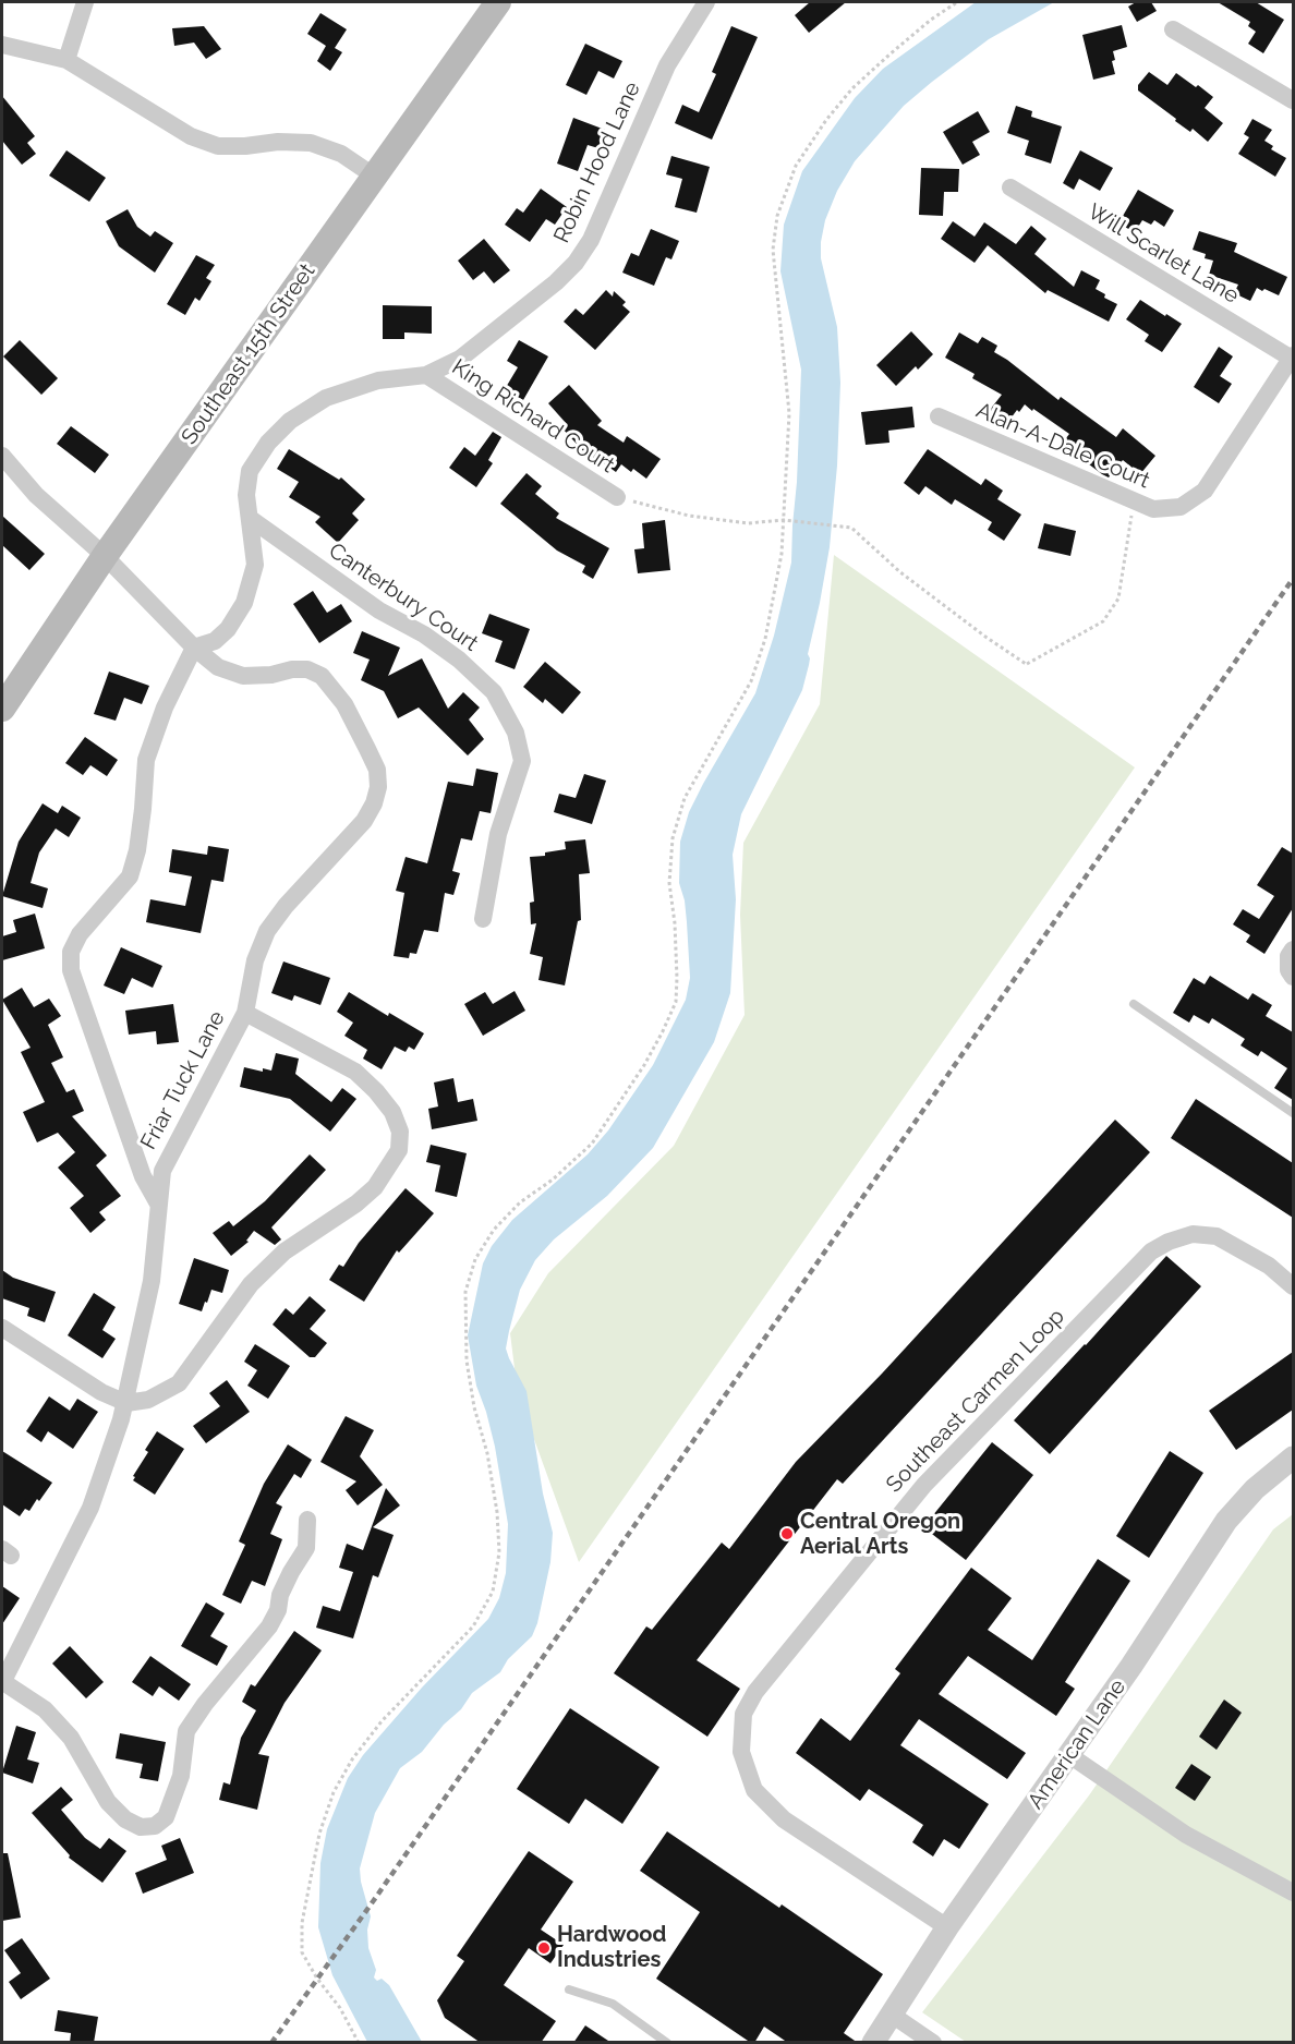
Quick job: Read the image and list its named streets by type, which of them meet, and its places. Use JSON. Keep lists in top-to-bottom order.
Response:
{
  "streets": {
    "main road": ["Southeast 15th Street"],
    "street": [
      "Robin Hood Lane",
      "Will Scarlet Lane",
      "King Richard Court",
      "Alan-A-Dale Court",
      "Canterbury Court",
      "Friar Tuck Lane",
      "Southeast Carmen Loop",
      "American Lane"
    ]
  },
  "crossings": [
    ["Robin Hood Lane", "King Richard Court"],
    ["Robin Hood Lane", "Canterbury Court"],
    ["Robin Hood Lane", "Friar Tuck Lane"],
    ["Will Scarlet Lane", "Alan-A-Dale Court"],
    ["Southeast 15th Street", "Friar Tuck Lane"],
    ["Southeast Carmen Loop", "American Lane"]
  ],
  "places": ["Central Oregon Aerial Arts", "Hardwood Industries"]
}
